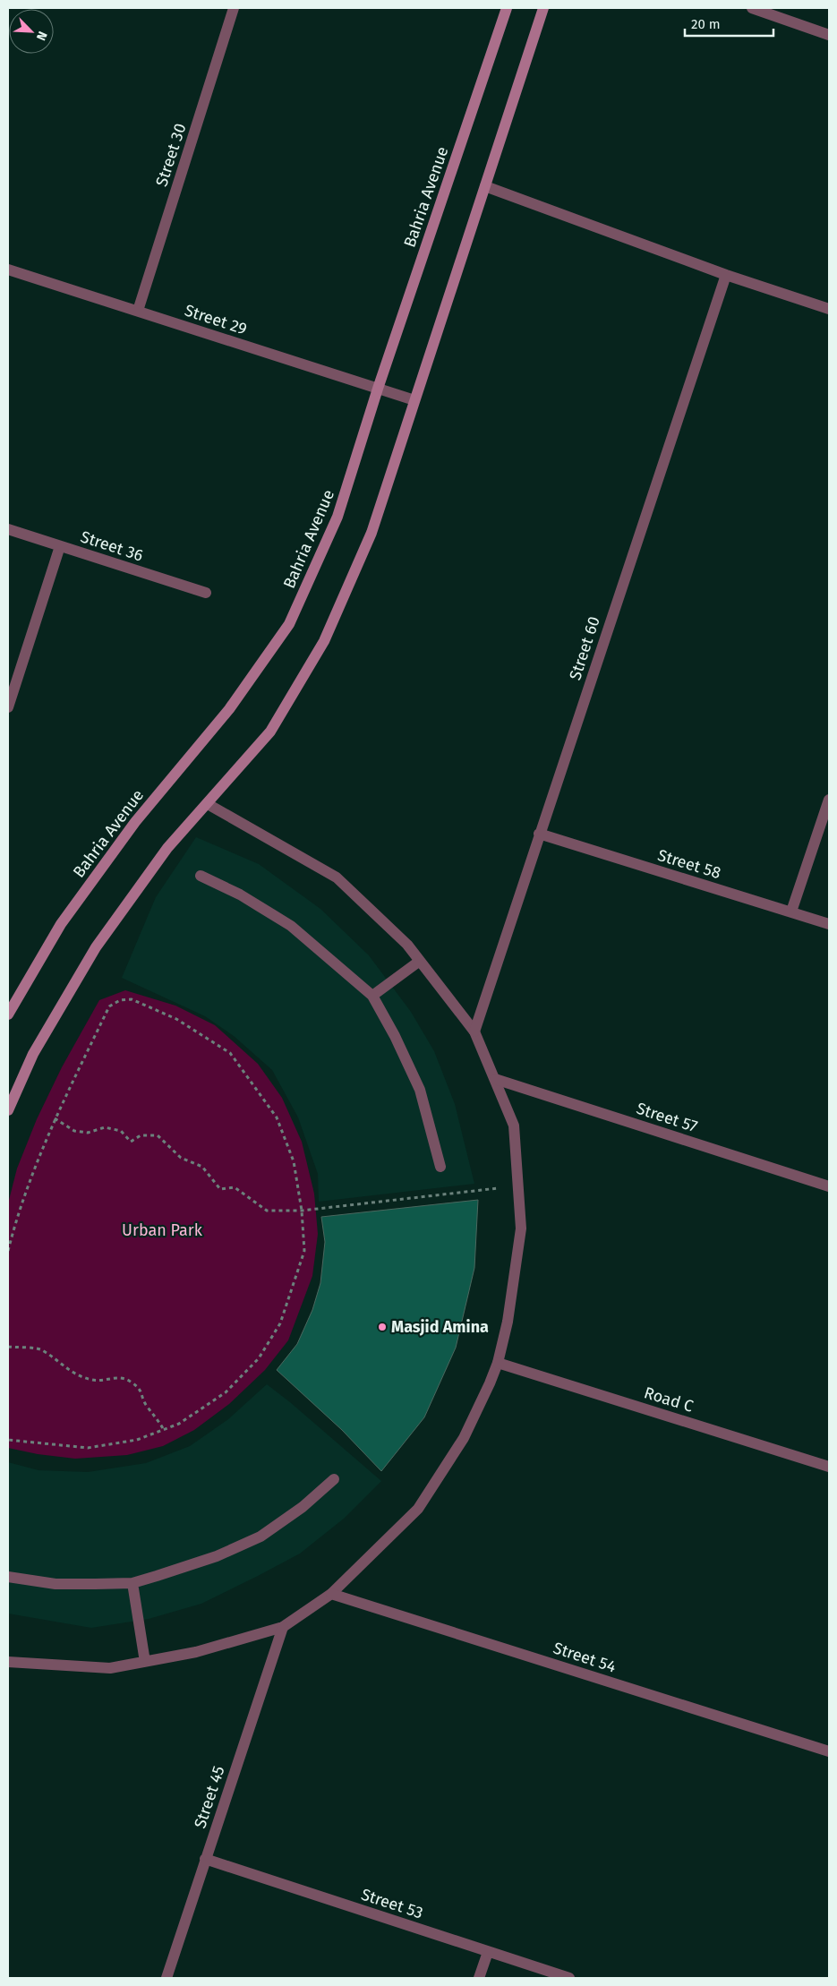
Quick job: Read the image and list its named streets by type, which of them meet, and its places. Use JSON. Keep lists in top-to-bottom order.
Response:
{
  "streets": {
    "street": [
      "Street 30",
      "Bahria Avenue",
      "Street 29",
      "Street 36",
      "Street 60",
      "Street 58",
      "Street 57",
      "Road C",
      "Street 54",
      "Street 45",
      "Street 53"
    ]
  },
  "crossings": [
    ["Street 30", "Street 29"],
    ["Bahria Avenue", "Street 29"],
    ["Street 60", "Street 58"],
    ["Street 45", "Street 53"]
  ],
  "parks": ["Urban Park"],
  "places": ["Masjid Amina"],
  "scale_bar": "20 m",
  "north": "bottom right"
}
